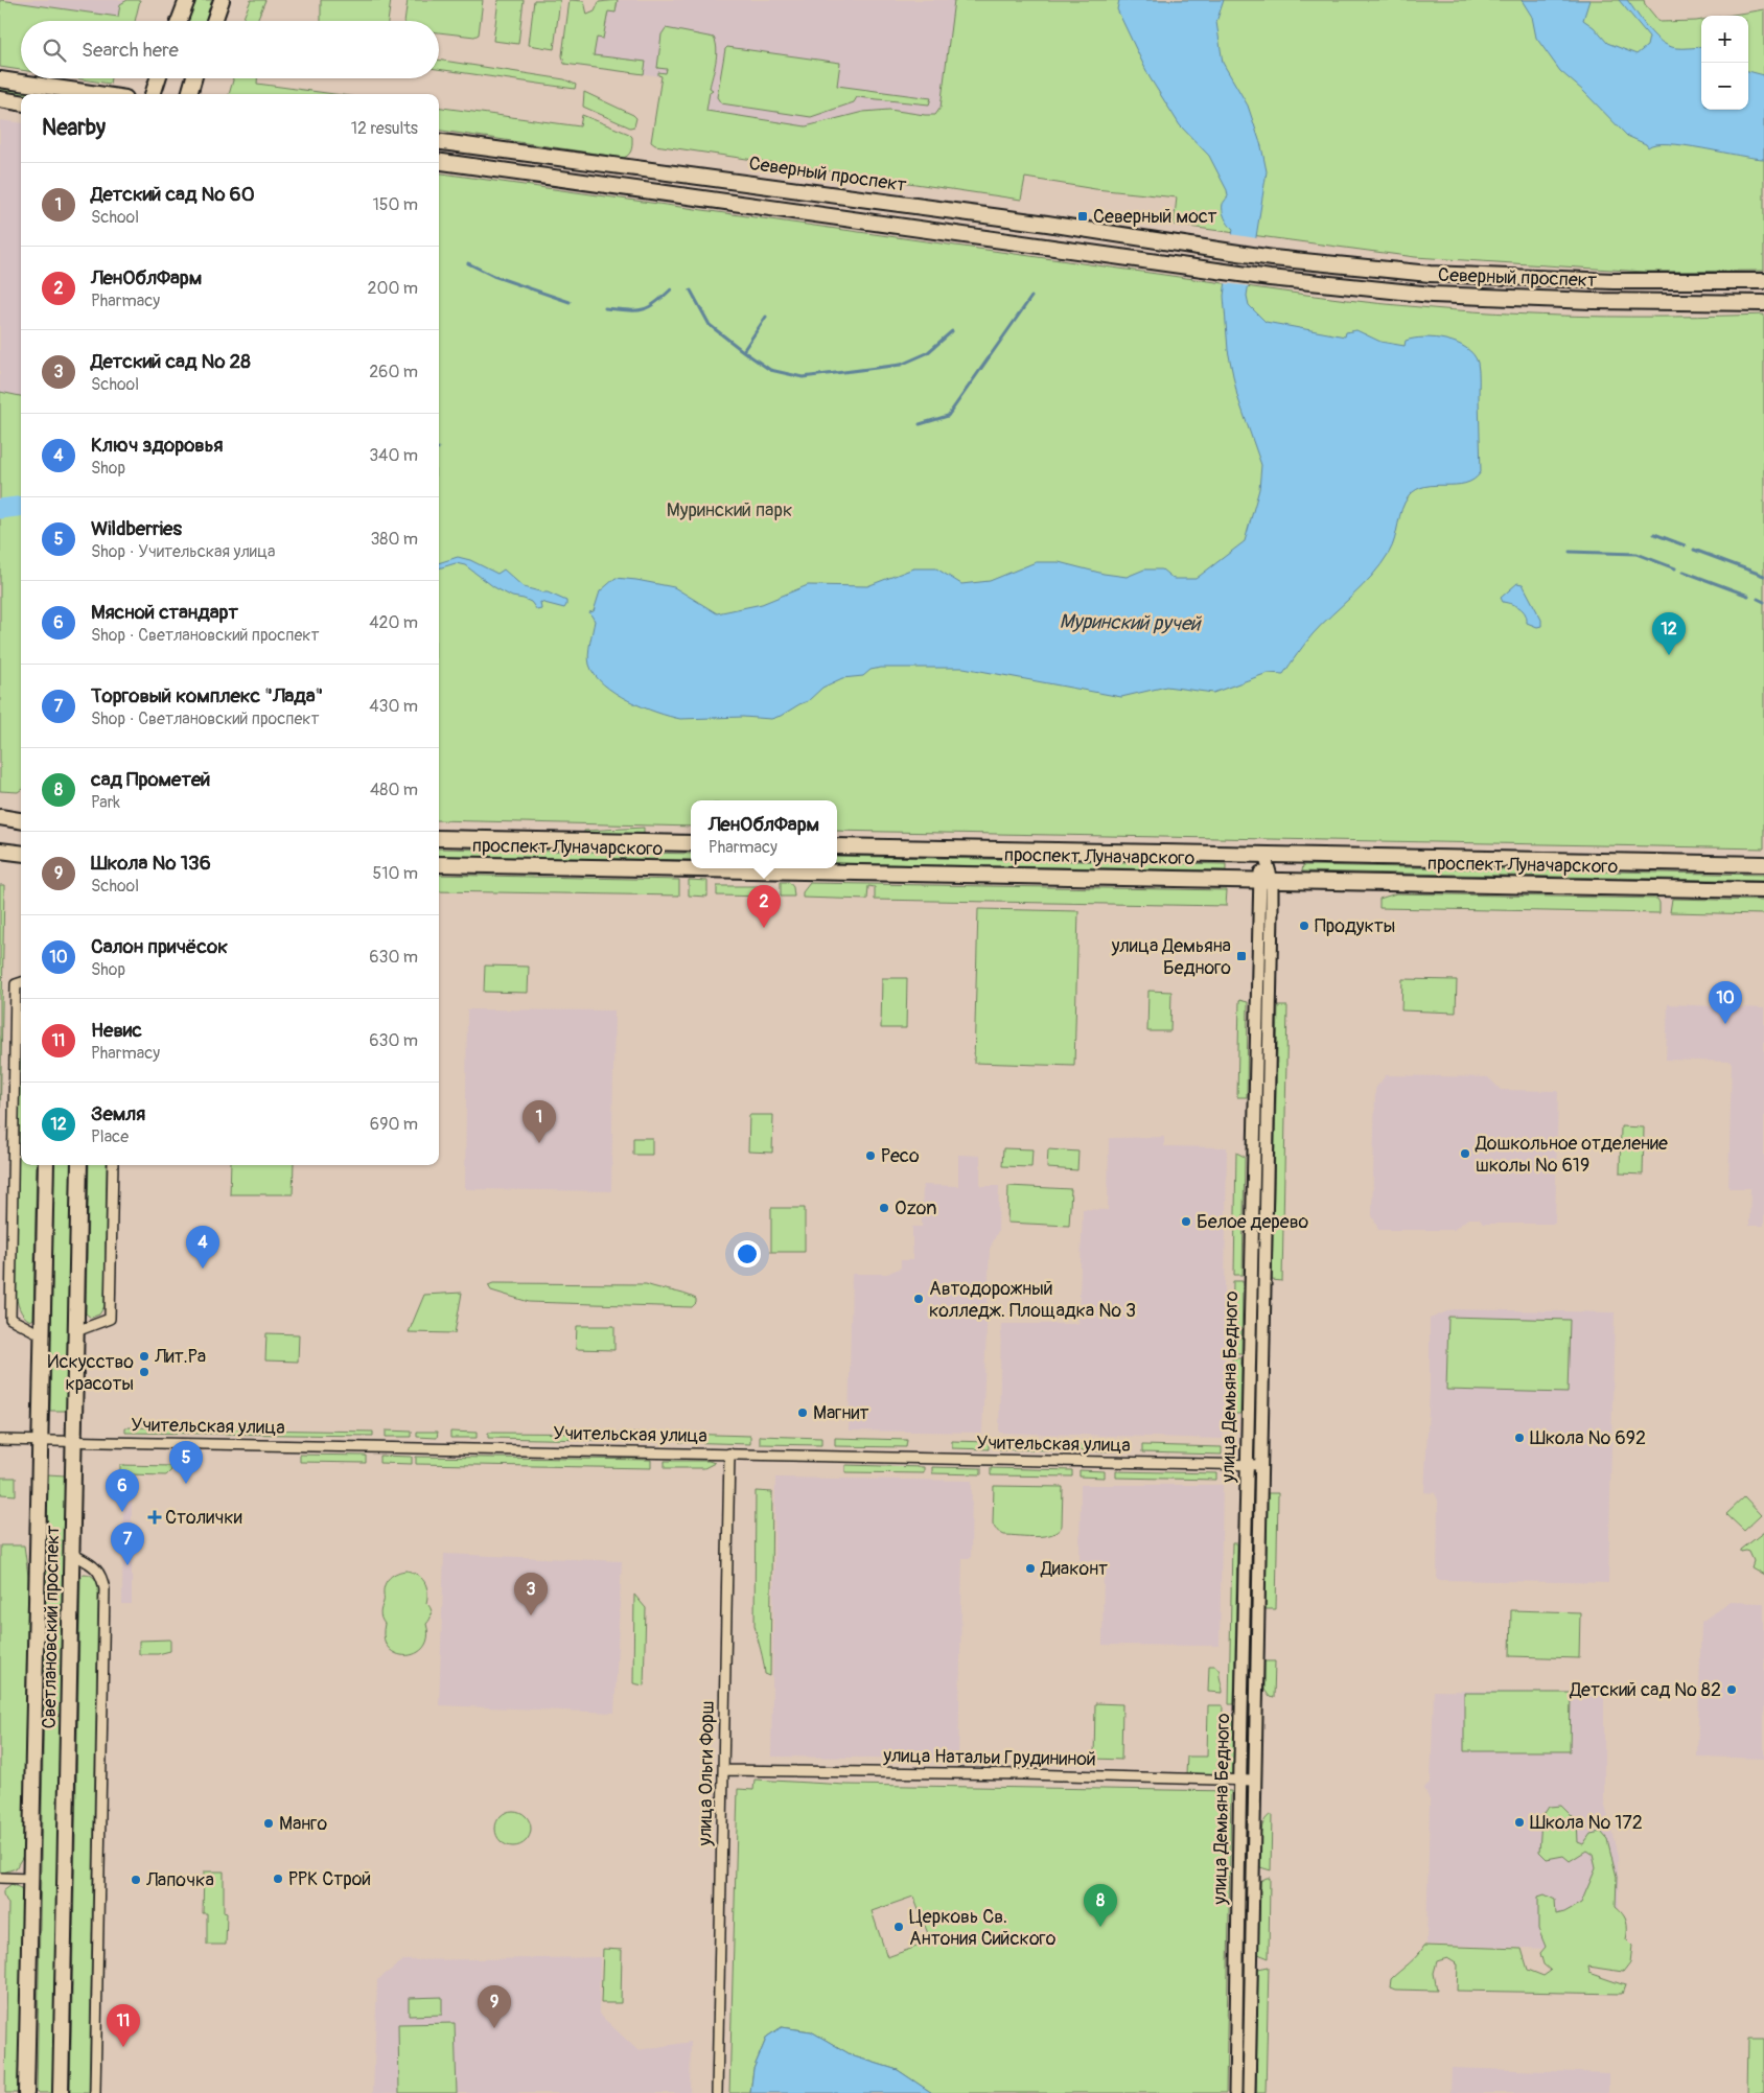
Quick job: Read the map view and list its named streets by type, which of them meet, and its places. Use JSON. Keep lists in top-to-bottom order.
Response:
{
  "streets": {
    "main road": ["Северный проспект", "проспект Луначарского", "Светлановский проспект"],
    "street": [
      "улица Демьяна Бедного",
      "Учительская улица",
      "улица Натальи Грудининой",
      "улица Ольги Форш"
    ]
  },
  "crossings": [
    ["проспект Луначарского", "улица Демьяна Бедного"],
    ["улица Демьяна Бедного", "Учительская улица"],
    ["улица Демьяна Бедного", "улица Натальи Грудининой"],
    ["Учительская улица", "Светлановский проспект"],
    ["Учительская улица", "улица Ольги Форш"],
    ["улица Натальи Грудининой", "улица Ольги Форш"]
  ],
  "water": ["Муринский ручей"],
  "parks": ["Муринский парк"],
  "places": {
    "transit": ["Северный мост", "улица Демьяна Бедного"],
    "other": [
      "Продукты",
      "Дошкольное отделение школы № 619",
      "Ресо",
      "Ozon",
      "Белое дерево",
      "Автодорожный колледж. Площадка № 3",
      "Лит.Ра",
      "Искусство красоты",
      "Магнит",
      "Школа № 692",
      "Диаконт",
      "Детский сад № 82",
      "Школа № 172",
      "Манго",
      "РРК Строй",
      "Лапочка",
      "Церковь Св. Антония Сийского"
    ],
    "health": ["Столички"]
  },
  "page": {
    "map_buttons": ["+", "−"],
    "search": "Search here",
    "heading": ["Nearby", "12 results"],
    "list": [
      {
        "mark": "1",
        "name": "Детский сад № 60",
        "note": "School",
        "value": "150 m"
      },
      {
        "mark": "2",
        "name": "ЛенОблФарм",
        "note": "Pharmacy",
        "value": "200 m"
      },
      {
        "mark": "3",
        "name": "Детский сад № 28",
        "note": "School",
        "value": "260 m"
      },
      {
        "mark": "4",
        "name": "Ключ здоровья",
        "note": "Shop",
        "value": "340 m"
      },
      {
        "mark": "5",
        "name": "Wildberries",
        "note": "Shop · Учительская улица",
        "value": "380 m"
      },
      {
        "mark": "6",
        "name": "Мясной стандарт",
        "note": "Shop · Светлановский проспект",
        "value": "420 m"
      },
      {
        "mark": "7",
        "name": "Торговый комплекс \"Лада\"",
        "note": "Shop · Светлановский проспект",
        "value": "430 m"
      },
      {
        "mark": "8",
        "name": "сад Прометей",
        "note": "Park",
        "value": "480 m"
      },
      {
        "mark": "9",
        "name": "Школа № 136",
        "note": "School",
        "value": "510 m"
      },
      {
        "mark": "10",
        "name": "Салон причёсок",
        "note": "Shop",
        "value": "630 m"
      },
      {
        "mark": "11",
        "name": "Невис",
        "note": "Pharmacy",
        "value": "630 m"
      },
      {
        "mark": "12",
        "name": "Земля",
        "note": "Place",
        "value": "690 m"
      }
    ],
    "pins": [
      "12",
      "2",
      "10",
      "1",
      "4",
      "5",
      "6",
      "7",
      "3",
      "8",
      "9",
      "11"
    ],
    "popup": ["ЛенОблФарм", "Pharmacy"]
  }
}
